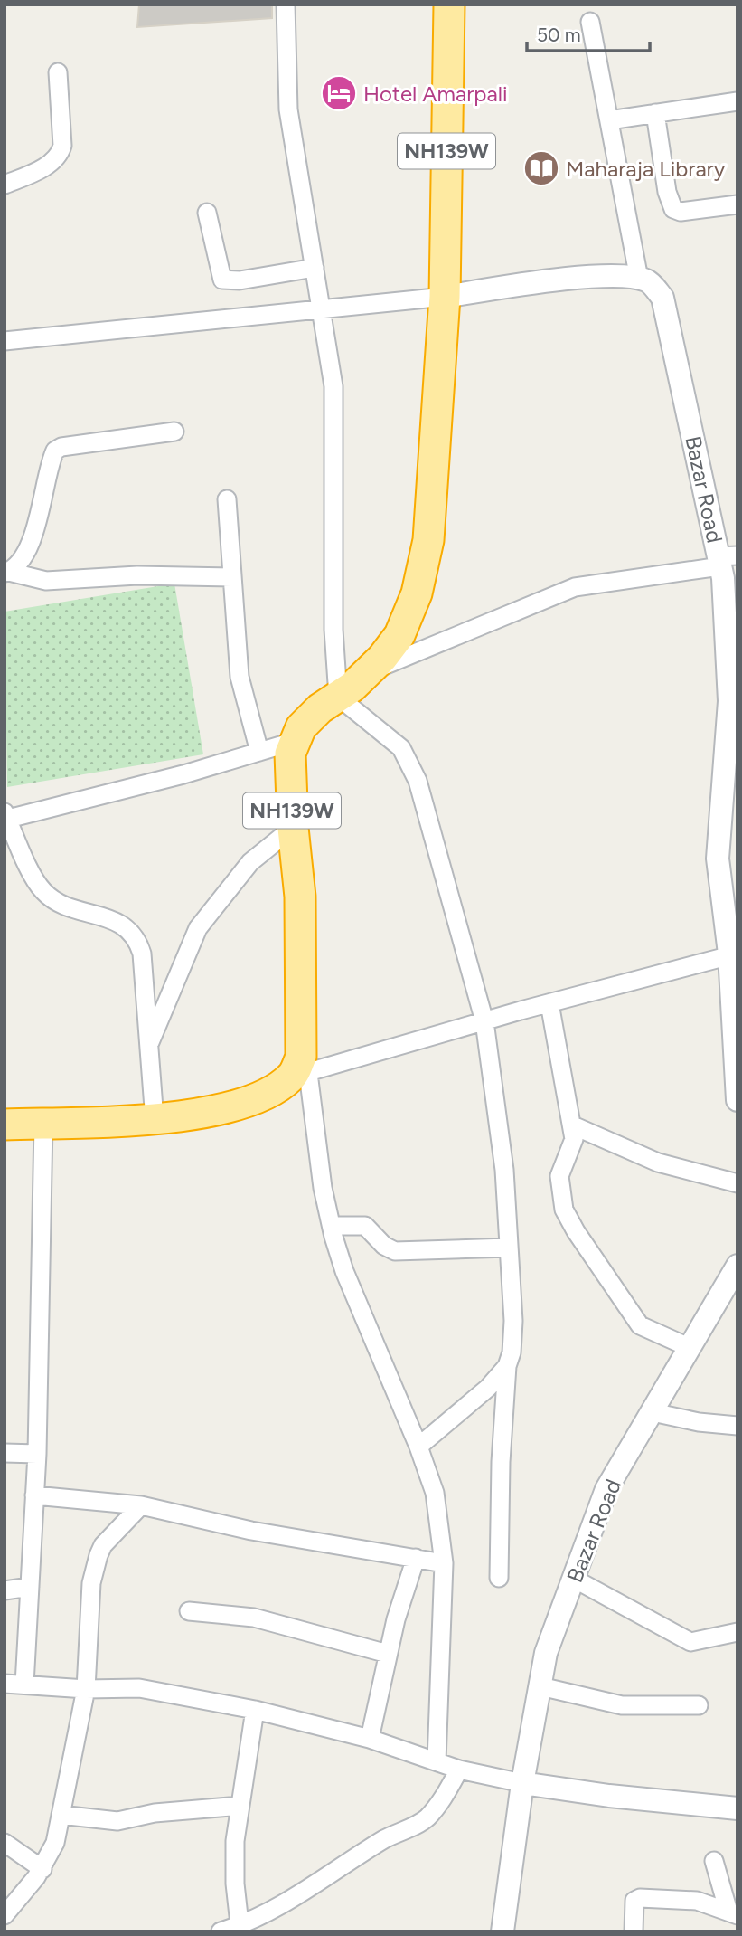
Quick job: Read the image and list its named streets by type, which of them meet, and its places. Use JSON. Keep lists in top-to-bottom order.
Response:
{
  "streets": {
    "highway": ["NH139W"],
    "street": ["Bazar Road"]
  },
  "places": {
    "hotel": ["Hotel Amarpali"],
    "library": ["Maharaja Library"]
  },
  "scale_bar": "50 m"
}
